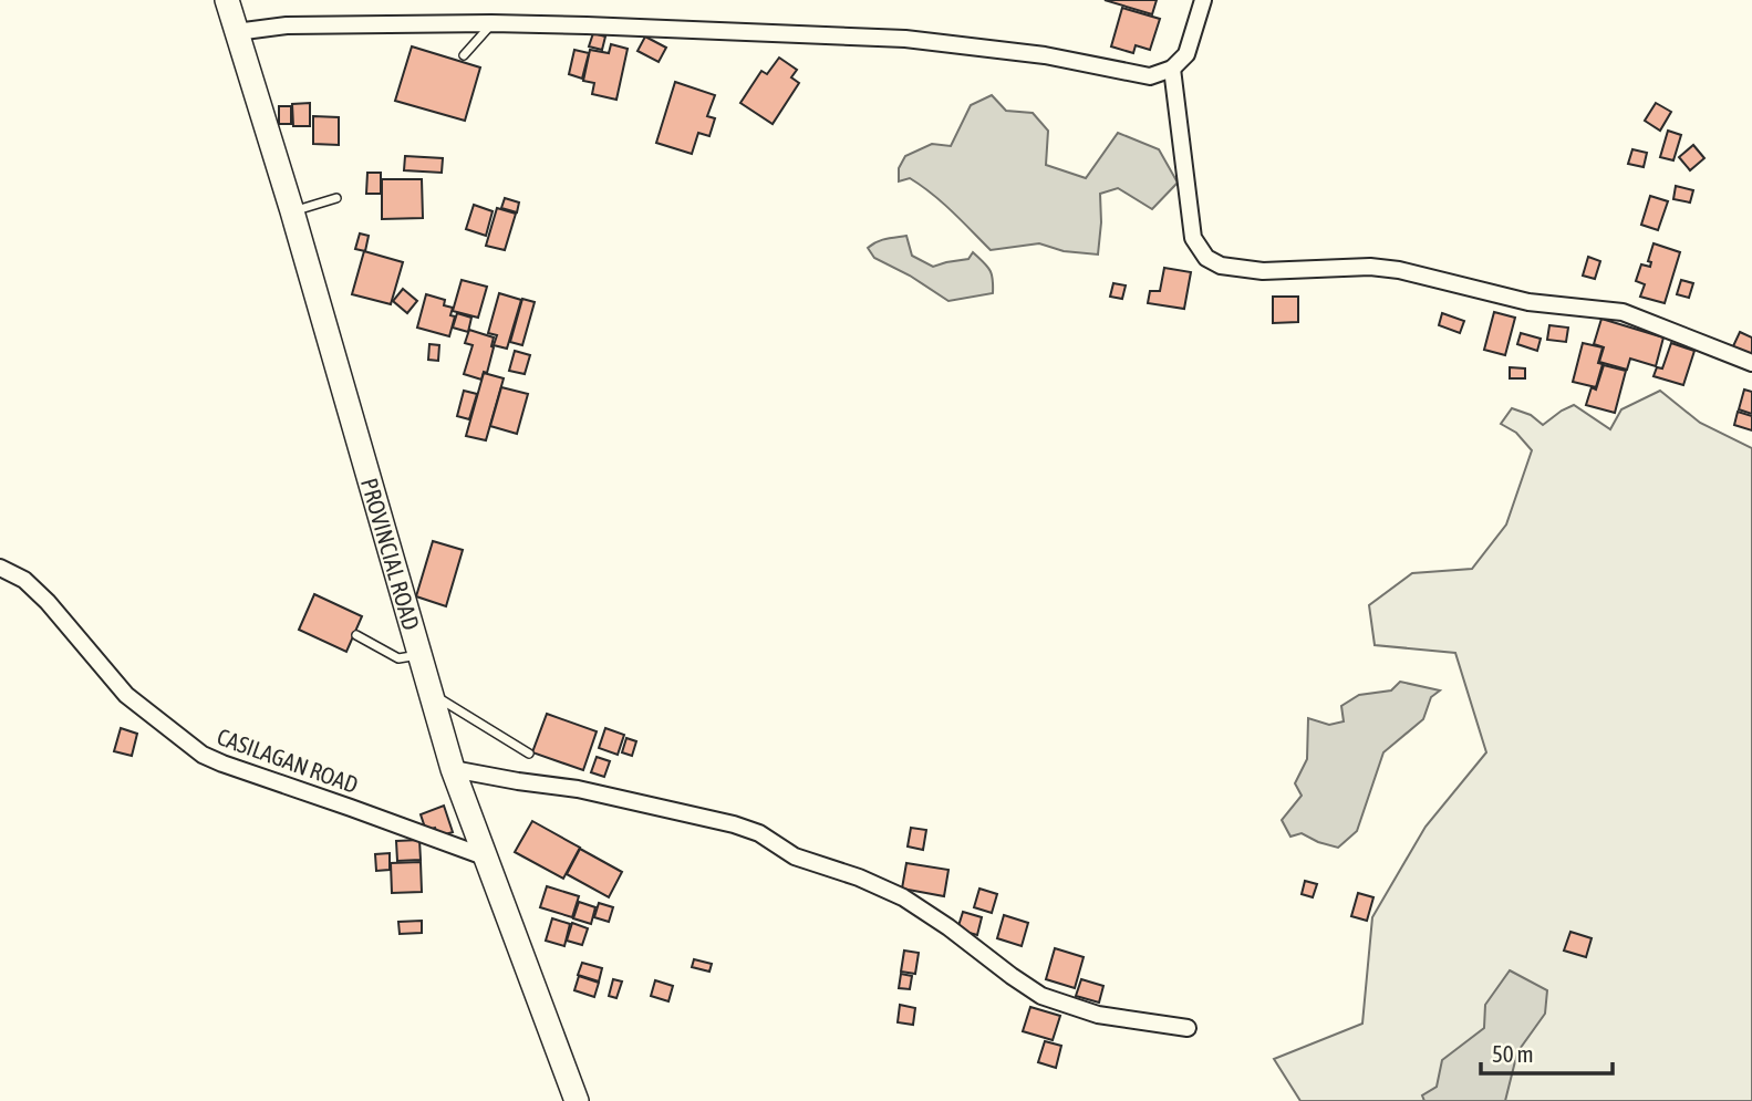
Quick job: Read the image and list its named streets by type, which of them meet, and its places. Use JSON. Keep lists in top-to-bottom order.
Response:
{
  "streets": {
    "main road": ["PROVINCIAL ROAD"],
    "street": ["CASILAGAN ROAD"]
  },
  "crossings": [
    ["PROVINCIAL ROAD", "CASILAGAN ROAD"]
  ],
  "scale_bar": "50 m"
}
